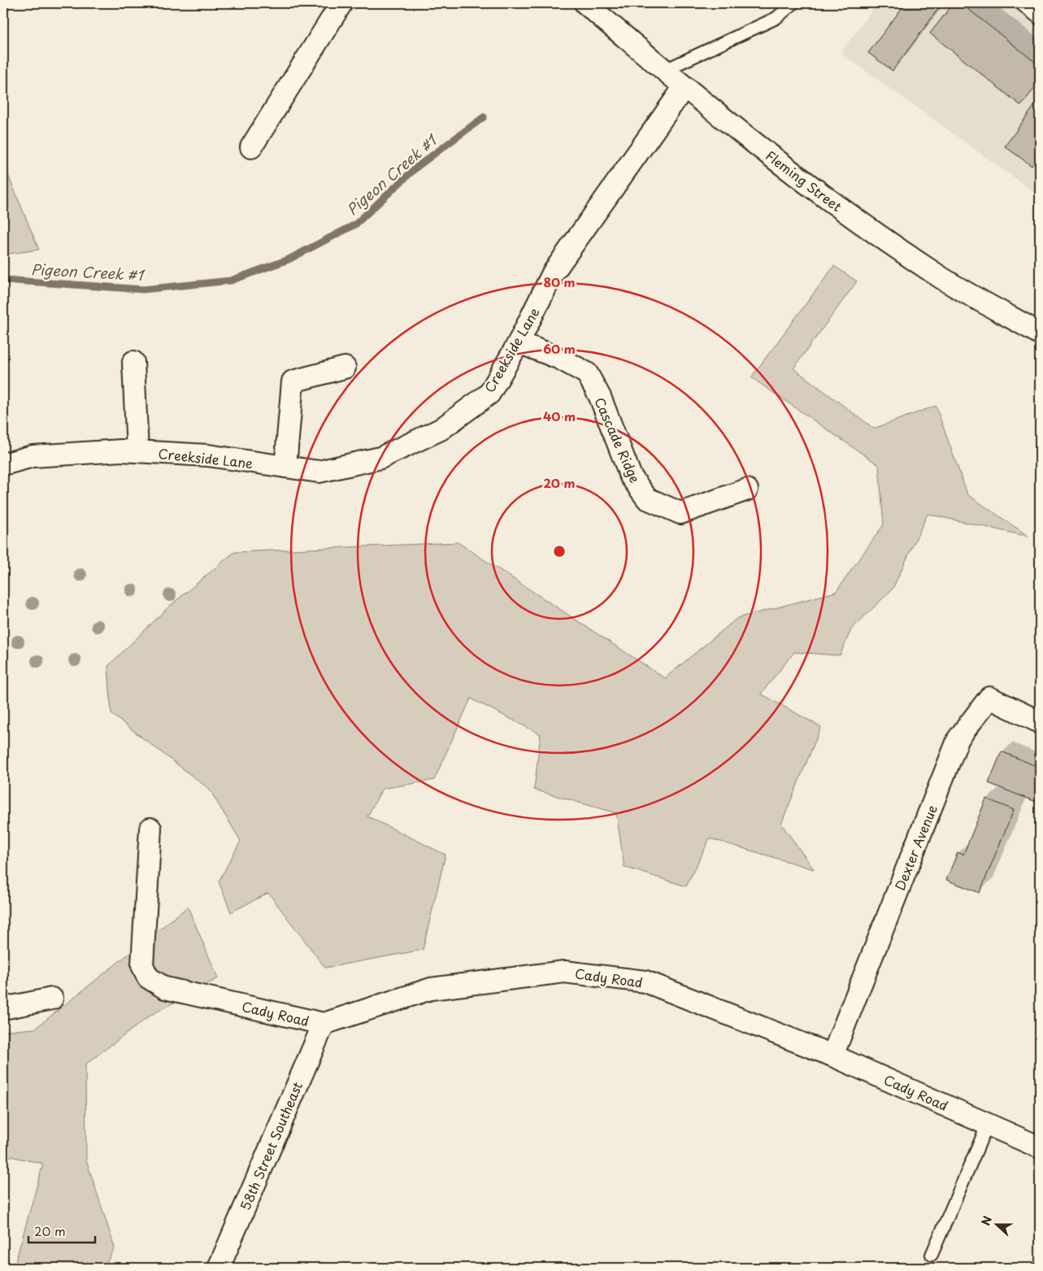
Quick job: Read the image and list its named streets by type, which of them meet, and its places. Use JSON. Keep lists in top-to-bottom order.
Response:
{
  "streets": {
    "street": [
      "Fleming Street",
      "Creekside Lane",
      "Cascade Ridge",
      "Dexter Avenue",
      "Cady Road",
      "58th Street Southeast"
    ]
  },
  "crossings": [
    ["Fleming Street", "Creekside Lane"],
    ["Creekside Lane", "Cascade Ridge"],
    ["Dexter Avenue", "Cady Road"],
    ["Cady Road", "58th Street Southeast"]
  ],
  "water": ["Pigeon Creek #1"],
  "scale_bar": "20 m",
  "north": "left",
  "rings": [
    "80 m",
    "60 m",
    "40 m",
    "20 m"
  ]
}
